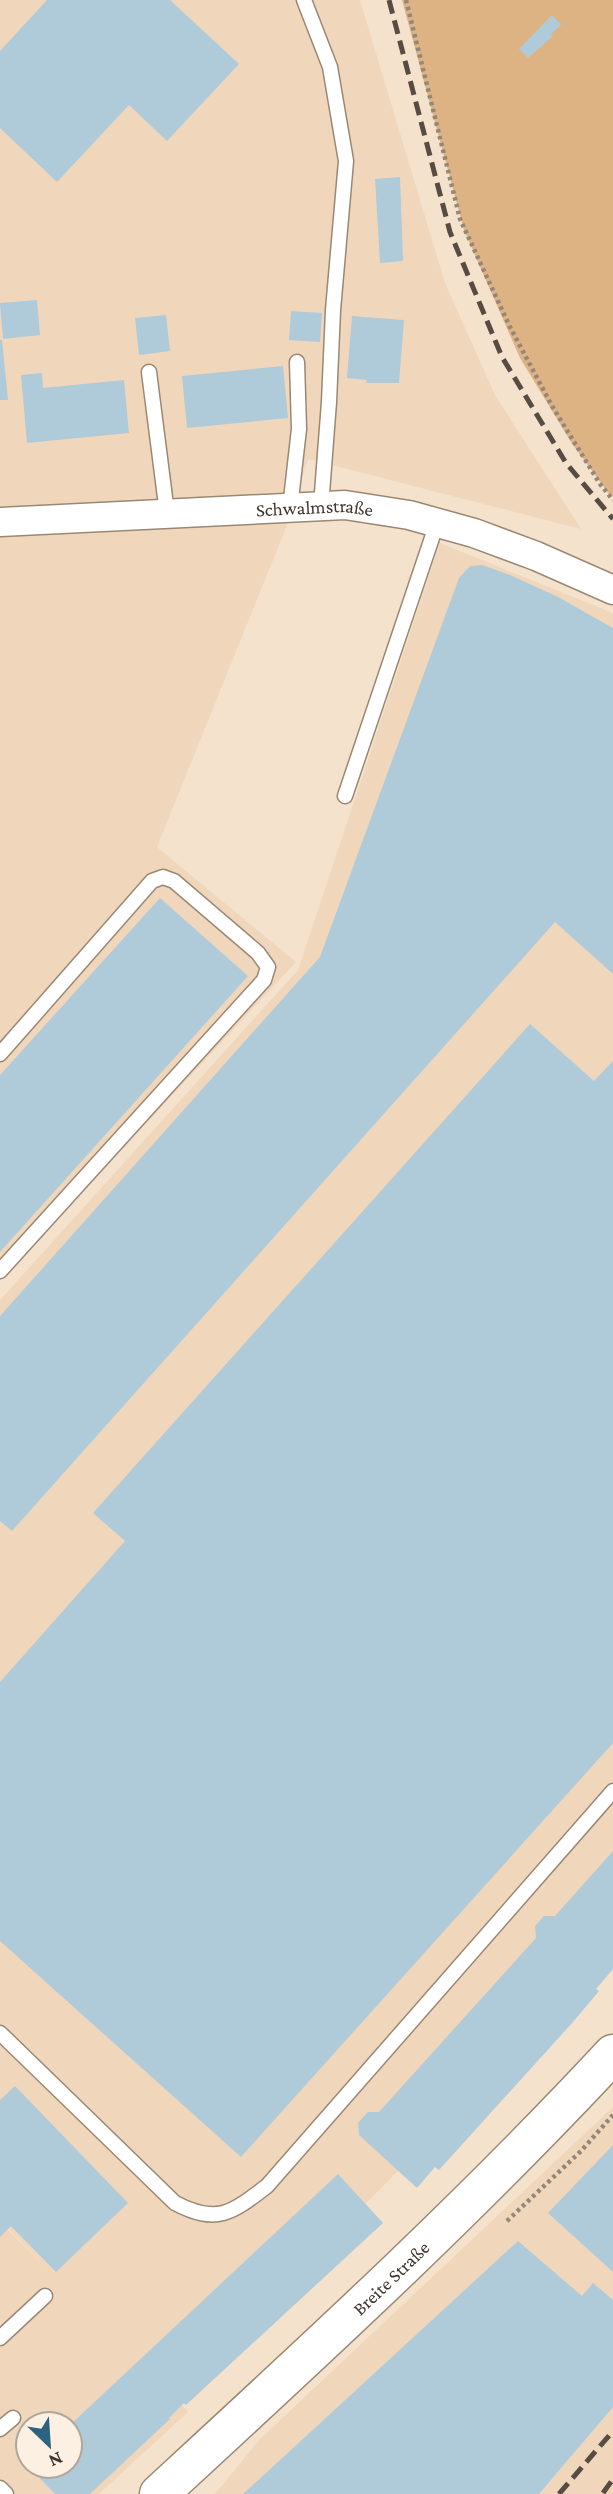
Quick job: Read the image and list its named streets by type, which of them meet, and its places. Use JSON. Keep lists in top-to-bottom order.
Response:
{
  "streets": {
    "main road": ["Breite Straße"],
    "street": ["Schwalmstraße"]
  },
  "north": "bottom right"
}
